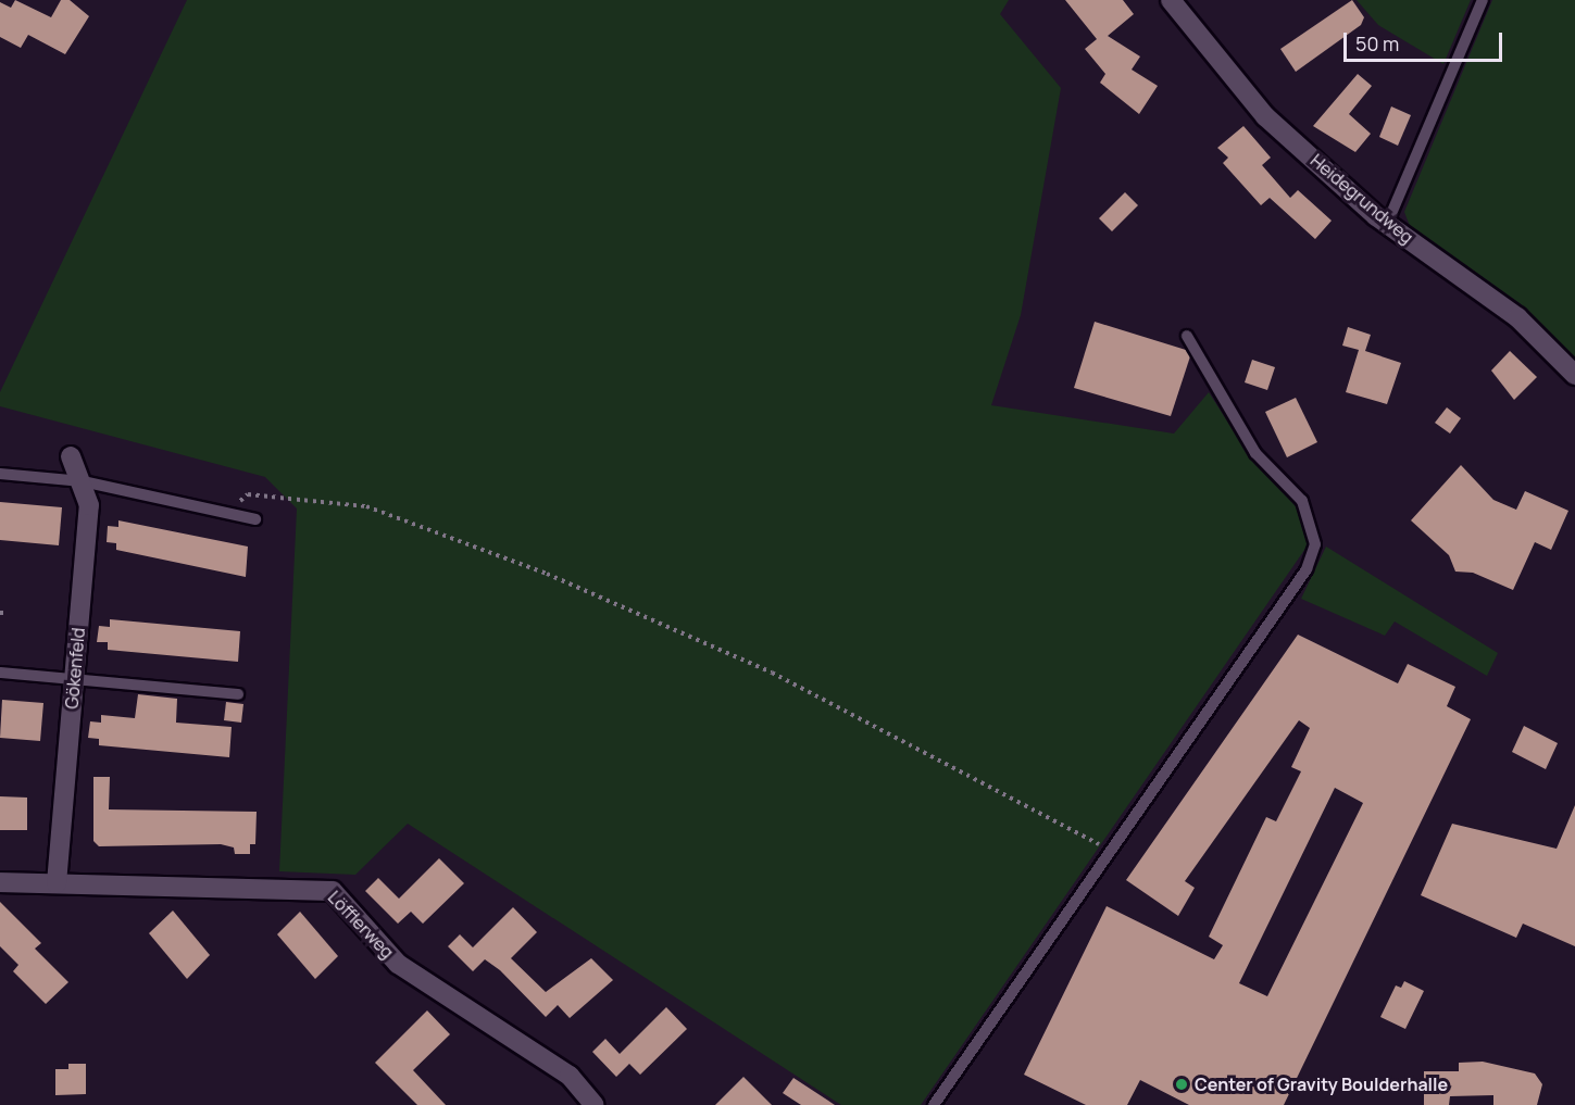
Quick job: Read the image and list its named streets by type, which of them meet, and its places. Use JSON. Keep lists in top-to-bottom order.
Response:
{
  "streets": {
    "street": ["Heidegrundweg", "Gökenfeld", "Löfflerweg"]
  },
  "crossings": [
    ["Gökenfeld", "Löfflerweg"]
  ],
  "places": ["Center of Gravity Boulderhalle"],
  "scale_bar": "50 m"
}
